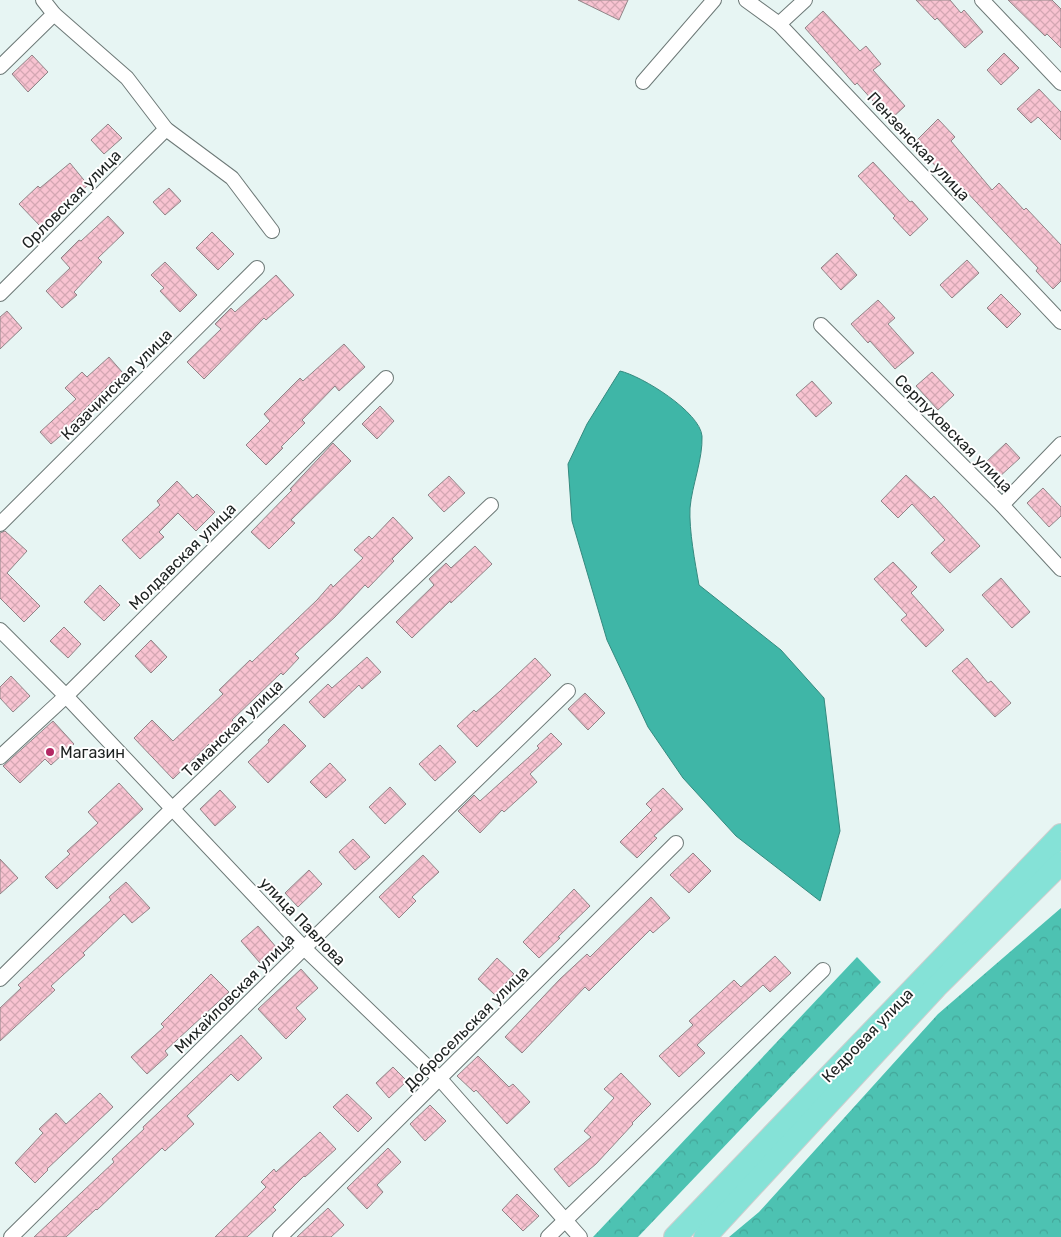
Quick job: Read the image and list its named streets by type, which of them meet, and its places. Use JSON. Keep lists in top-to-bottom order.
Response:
{
  "streets": {
    "main road": ["Кедровая улица"],
    "street": [
      "Пензенская улица",
      "Орловская улица",
      "Казачинская улица",
      "Серпуховская улица",
      "Молдавская улица",
      "Таманская улица",
      "улица Павлова",
      "Михайловская улица",
      "Добросельская улица"
    ]
  },
  "crossings": [
    ["Молдавская улица", "улица Павлова"],
    ["Таманская улица", "улица Павлова"],
    ["улица Павлова", "Михайловская улица"],
    ["улица Павлова", "Добросельская улица"]
  ],
  "places": ["Магазин"]
}
